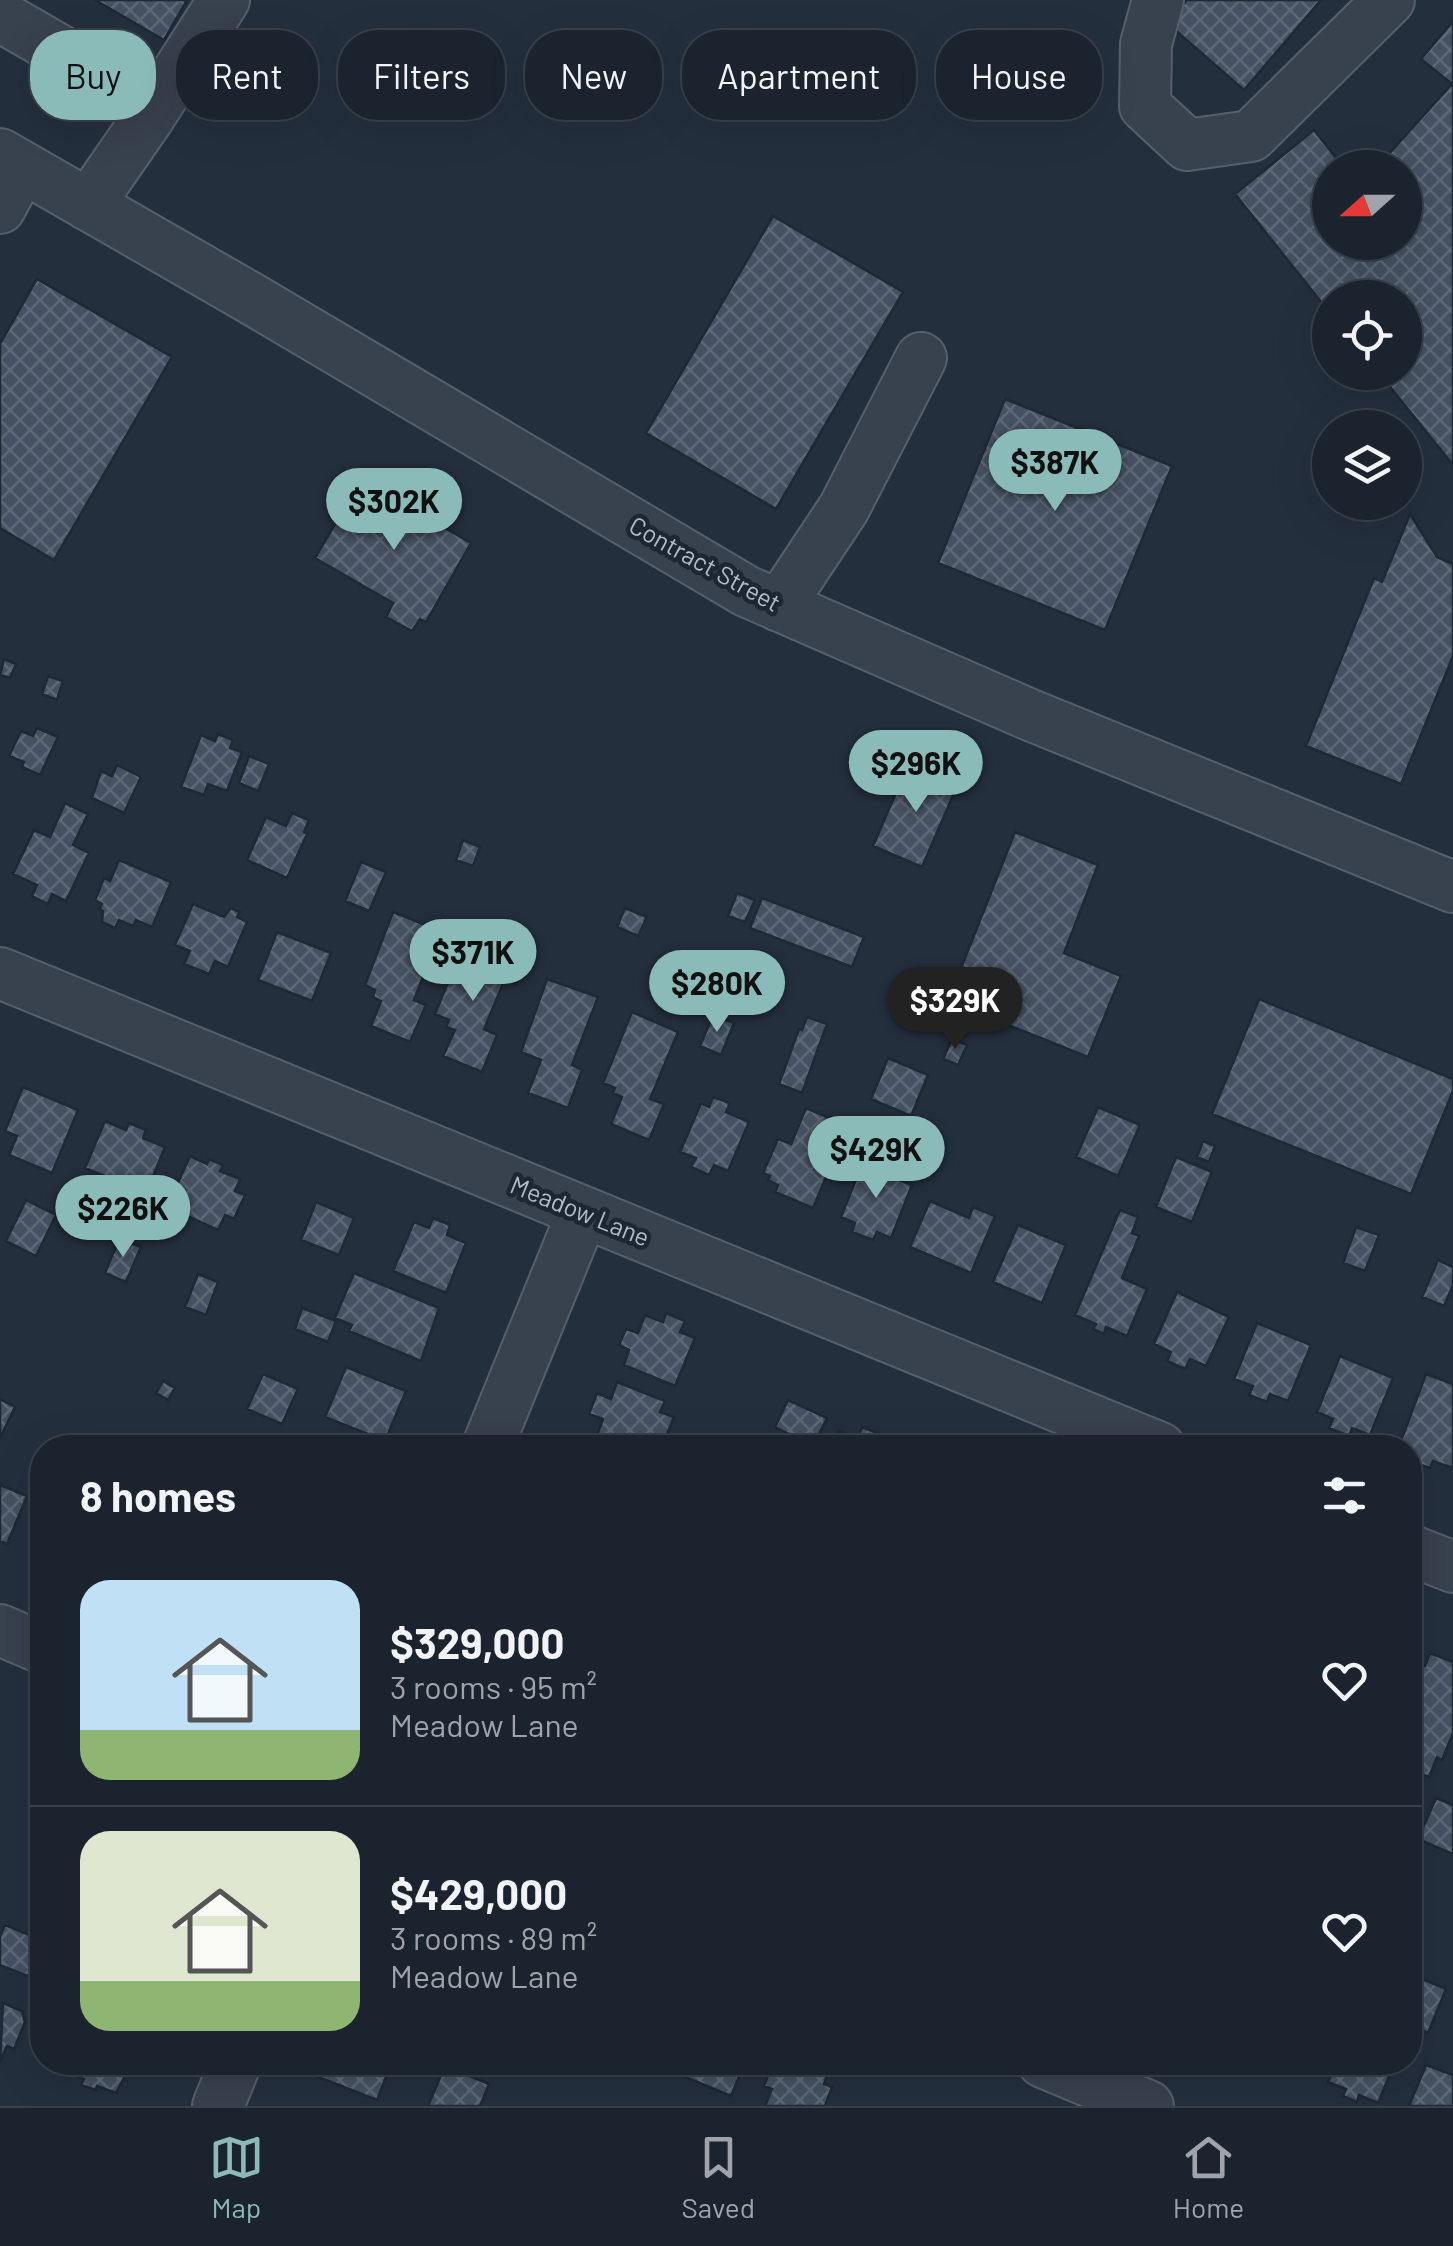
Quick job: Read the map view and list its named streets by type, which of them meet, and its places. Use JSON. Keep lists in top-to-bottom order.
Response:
{
  "streets": {
    "street": ["Contract Street", "Meadow Lane"]
  },
  "north": "left",
  "page": {
    "chip": [
      "Buy",
      "Rent",
      "Filters",
      "New",
      "Apartment",
      "House"
    ],
    "price": [
      "$387K",
      "$302K",
      "$296K",
      "$371K",
      "$280K",
      "$329K",
      "$429K",
      "$226K"
    ],
    "heading": "8 homes",
    "list": [
      {
        "name": "$329,000",
        "note": "3 rooms · 95 m² · Meadow Lane"
      },
      {
        "name": "$429,000",
        "note": "3 rooms · 89 m² · Meadow Lane"
      }
    ],
    "tabs": ["Map", "Saved", "Home"]
  }
}
